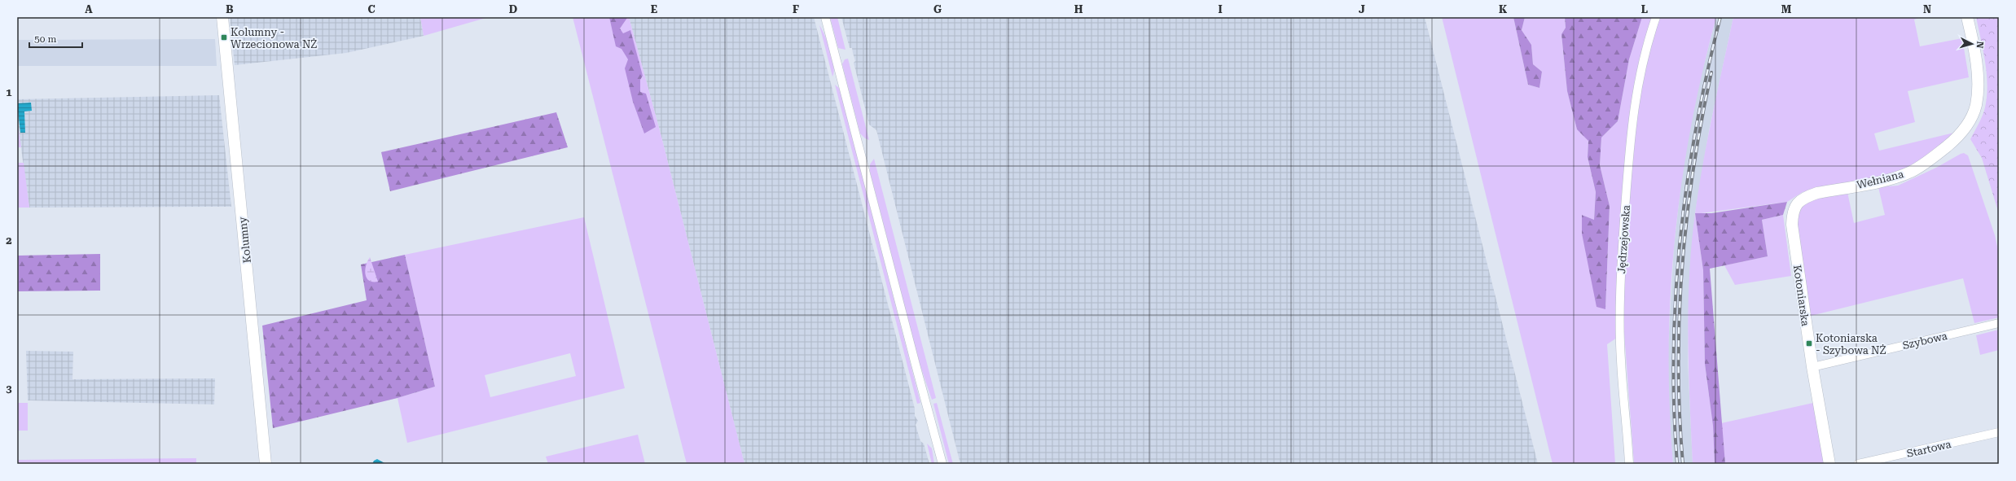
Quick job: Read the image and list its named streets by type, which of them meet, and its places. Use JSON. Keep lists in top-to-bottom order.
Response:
{
  "streets": {
    "street": [
      "Wełniana",
      "Jędrzejowska",
      "Kolumny",
      "Kotoniarska",
      "Szybowa",
      "Startowa"
    ]
  },
  "crossings": [
    ["Wełniana", "Kotoniarska"],
    ["Kotoniarska", "Szybowa"]
  ],
  "places": {
    "transit": ["Kolumny - Wrzecionowa NŻ", "Kotoniarska - Szybowa NŻ"]
  },
  "scale_bar": "50 m",
  "north": "right",
  "grid": {
    "columns": [
      "A",
      "B",
      "C",
      "D",
      "E",
      "F",
      "G",
      "H",
      "I",
      "J",
      "K",
      "L",
      "M",
      "N"
    ],
    "rows": ["1", "2", "3"]
  }
}
